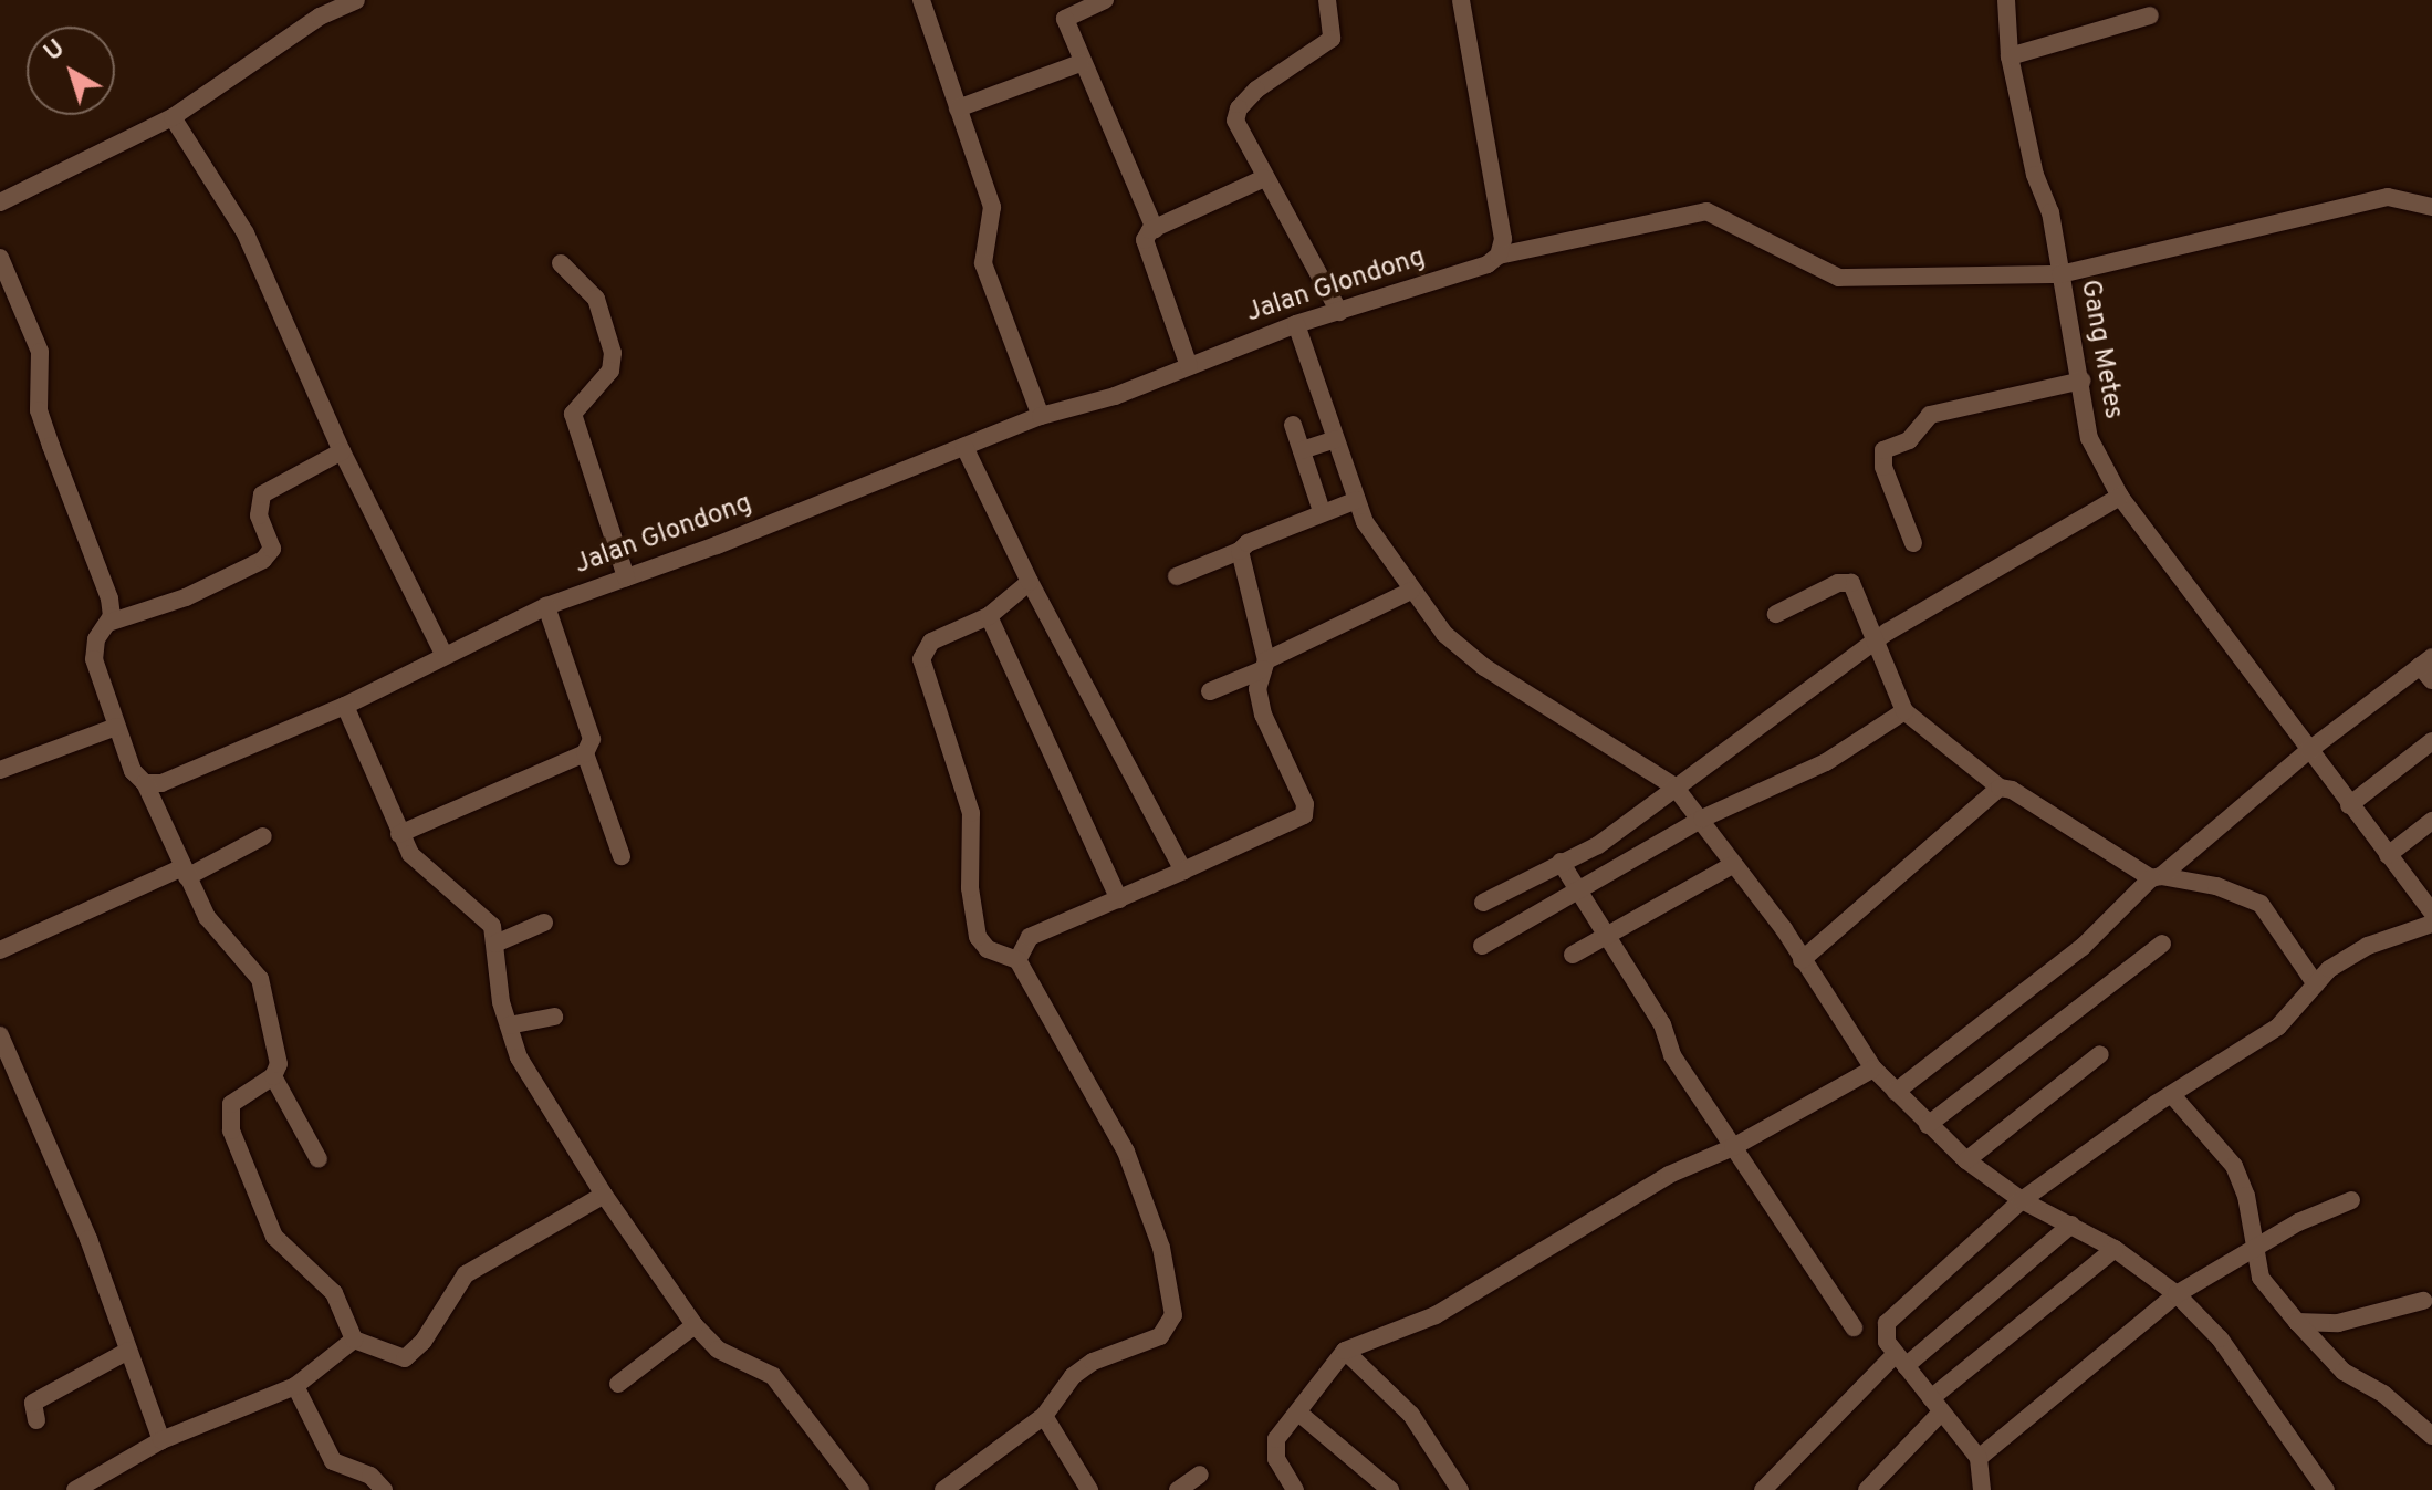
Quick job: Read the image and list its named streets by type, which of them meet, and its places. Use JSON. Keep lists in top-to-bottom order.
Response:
{
  "streets": {
    "street": ["Jalan Glondong", "Gang Metes"]
  },
  "crossings": [
    ["Jalan Glondong", "Gang Metes"]
  ],
  "north": "top left"
}
